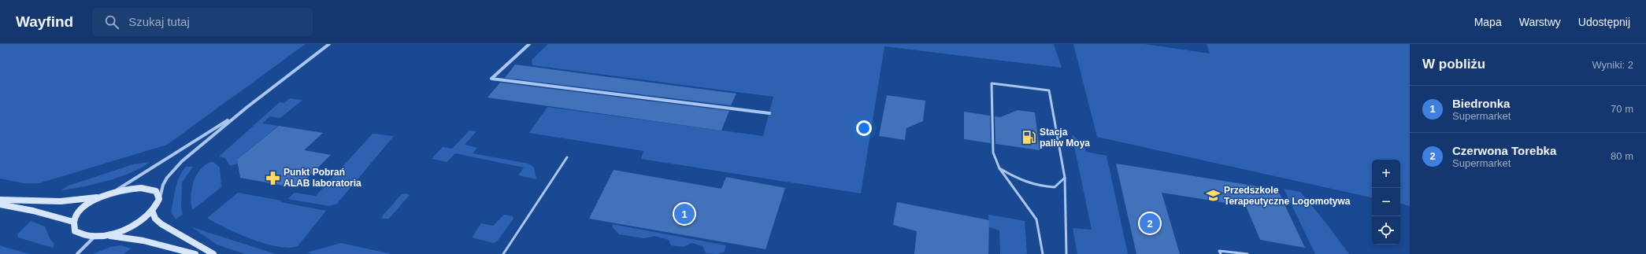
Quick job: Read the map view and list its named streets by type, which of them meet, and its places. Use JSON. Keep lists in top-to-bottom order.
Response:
{
  "places": {
    "fuel station": ["Stacja paliw Moya"],
    "pharmacy": ["Punkt Pobrań ALAB laboratoria"],
    "school or university": ["Przedszkole Terapeutyczne Logomotywa"]
  },
  "page": {
    "header": "Wayfind",
    "search": "Szukaj tutaj",
    "nav": ["Mapa", "Warstwy", "Udostępnij"],
    "heading": ["W pobliżu", "Wyniki: 2"],
    "list": [
      {
        "mark": "1",
        "name": "Biedronka",
        "note": "Supermarket",
        "value": "70 m"
      },
      {
        "mark": "2",
        "name": "Czerwona Torebka",
        "note": "Supermarket",
        "value": "80 m"
      }
    ],
    "map_buttons": ["+", "−"],
    "pins": ["1", "2"]
  }
}
